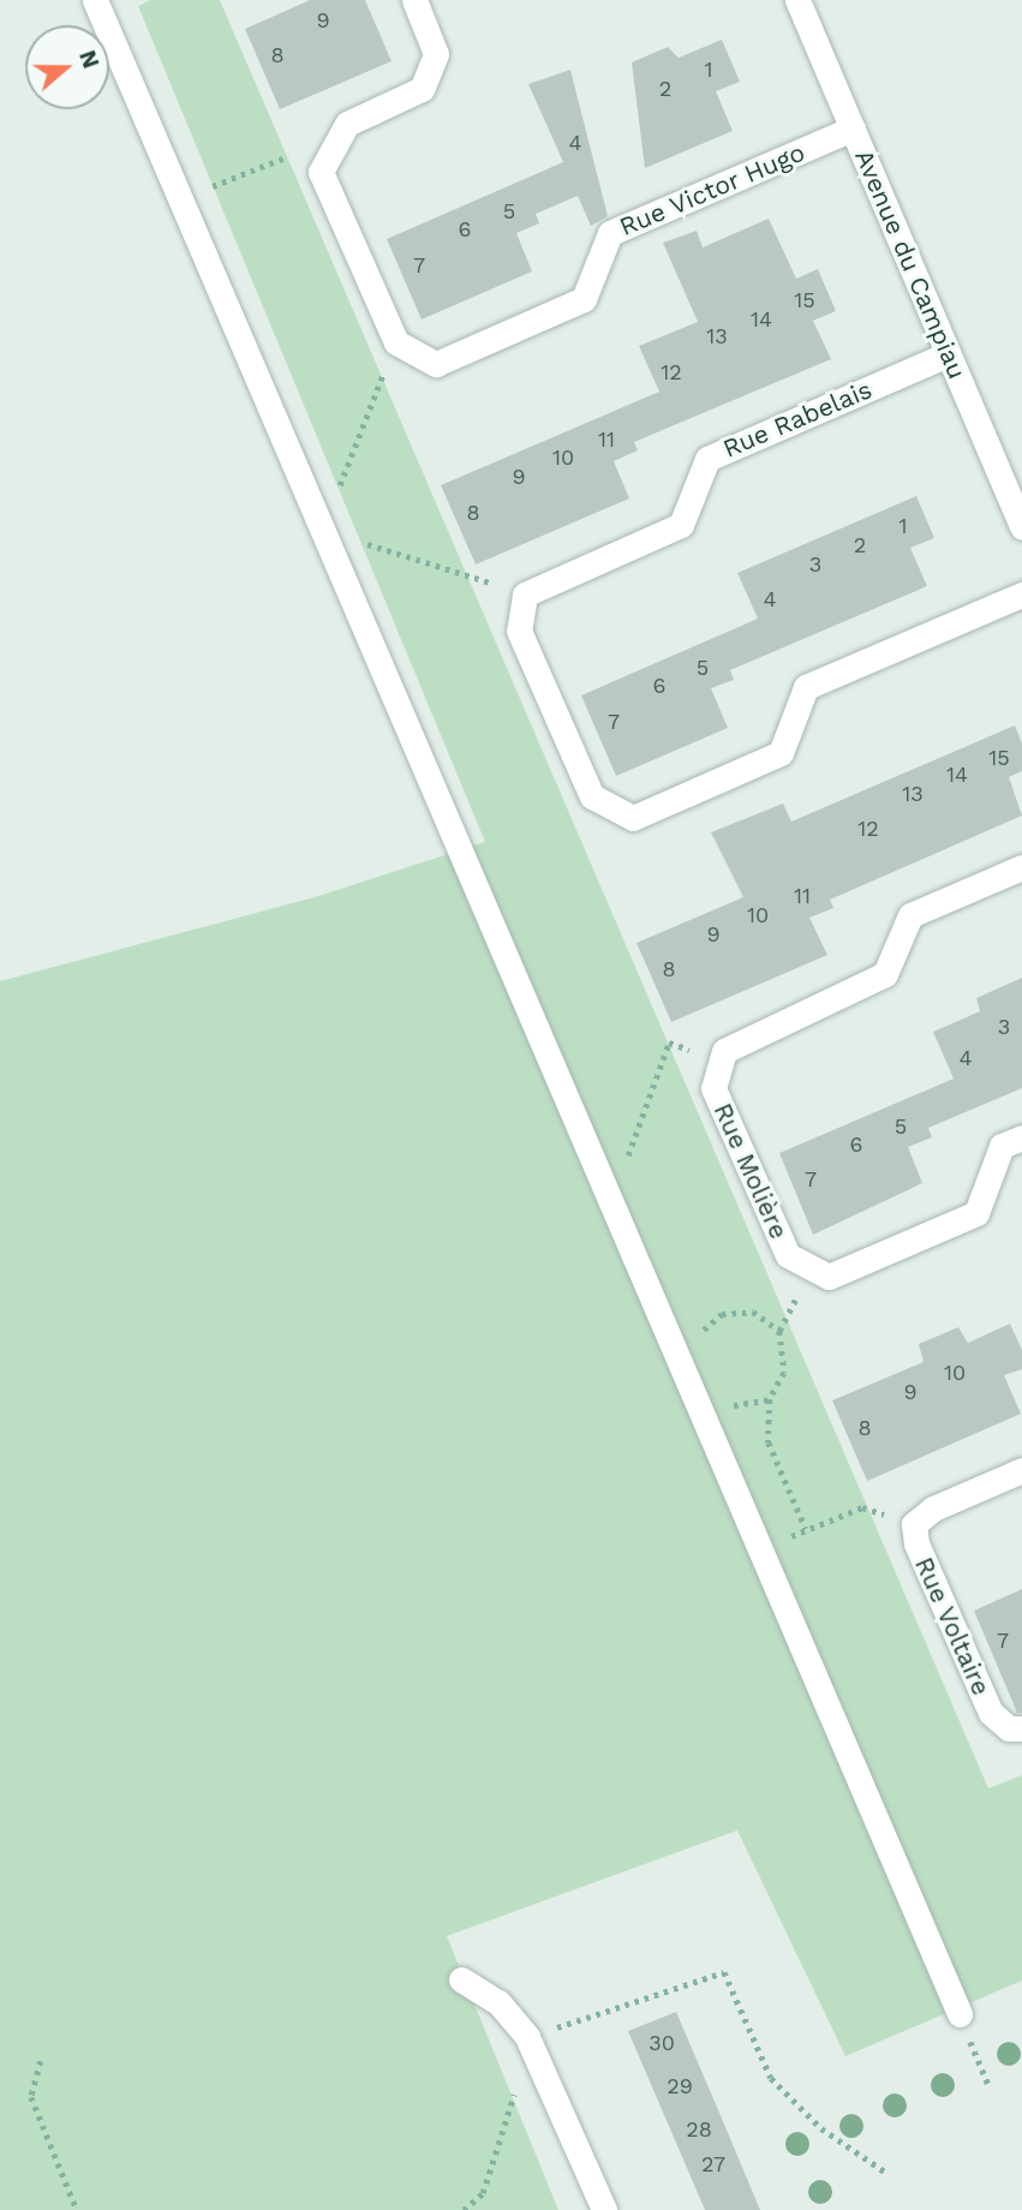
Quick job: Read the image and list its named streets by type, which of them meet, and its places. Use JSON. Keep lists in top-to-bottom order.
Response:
{
  "streets": {
    "street": [
      "Rue Victor Hugo",
      "Avenue du Campiau",
      "Rue Rabelais",
      "Rue Molière",
      "Rue Voltaire"
    ]
  },
  "crossings": [
    ["Rue Victor Hugo", "Avenue du Campiau"],
    ["Avenue du Campiau", "Rue Rabelais"]
  ],
  "house_numbers": [
    "9",
    "8",
    "1",
    "2",
    "4",
    "5",
    "6",
    "7",
    "15",
    "14",
    "13",
    "12",
    "11",
    "10",
    "9",
    "8",
    "1",
    "2",
    "3",
    "4",
    "5",
    "6",
    "7",
    "15",
    "14",
    "13",
    "12",
    "11",
    "10",
    "9",
    "8",
    "3",
    "4",
    "5",
    "6",
    "7",
    "10",
    "9",
    "8",
    "7",
    "30",
    "29",
    "28",
    "27"
  ],
  "north": "right"
}
